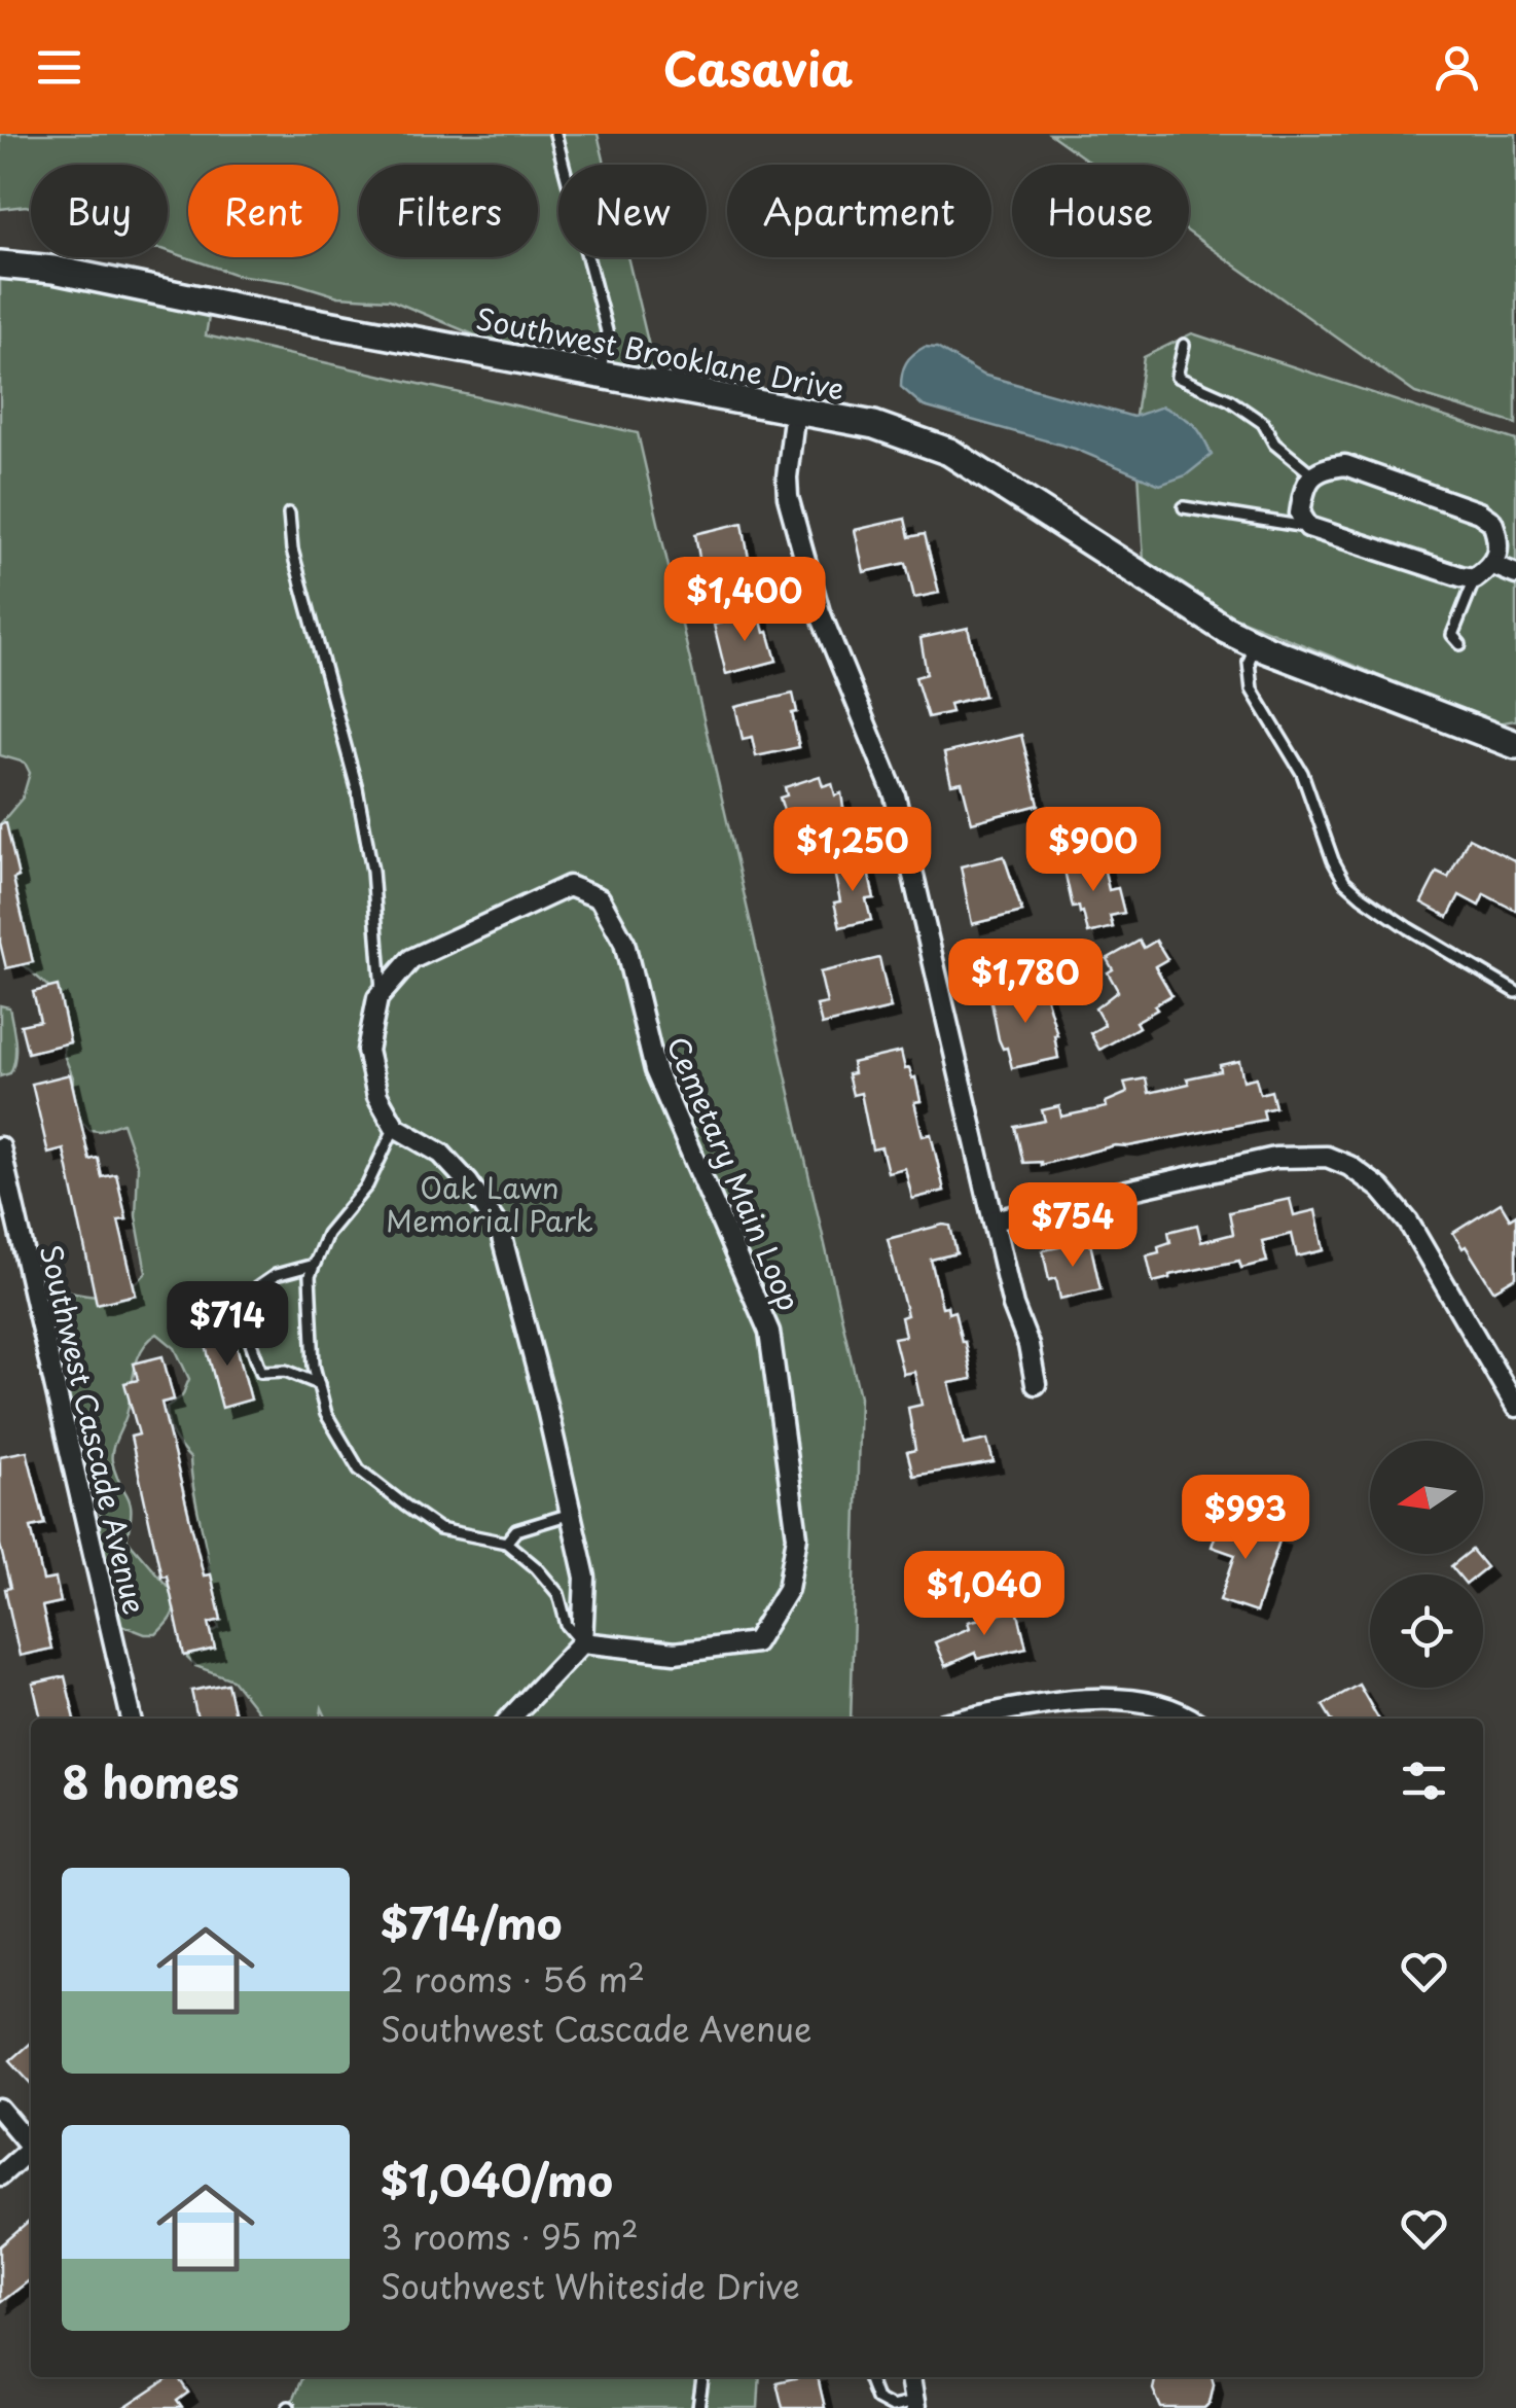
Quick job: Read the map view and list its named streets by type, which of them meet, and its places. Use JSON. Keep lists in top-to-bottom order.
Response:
{
  "streets": {
    "street": ["Southwest Brooklane Drive", "Cemetary Main Loop", "Southwest Cascade Avenue"]
  },
  "parks": ["Oak Lawn Memorial Park"],
  "north": "left",
  "page": {
    "header": "Casavia",
    "chip": [
      "Buy",
      "Rent",
      "Filters",
      "New",
      "Apartment",
      "House"
    ],
    "price": [
      "$1,400",
      "$1,250",
      "$900",
      "$1,780",
      "$754",
      "$714",
      "$993",
      "$1,040"
    ],
    "heading": "8 homes",
    "list": [
      {
        "name": "$714/mo",
        "note": "2 rooms · 56 m² · Southwest Cascade Avenue"
      },
      {
        "name": "$1,040/mo",
        "note": "3 rooms · 95 m² · Southwest Whiteside Drive"
      }
    ]
  }
}
